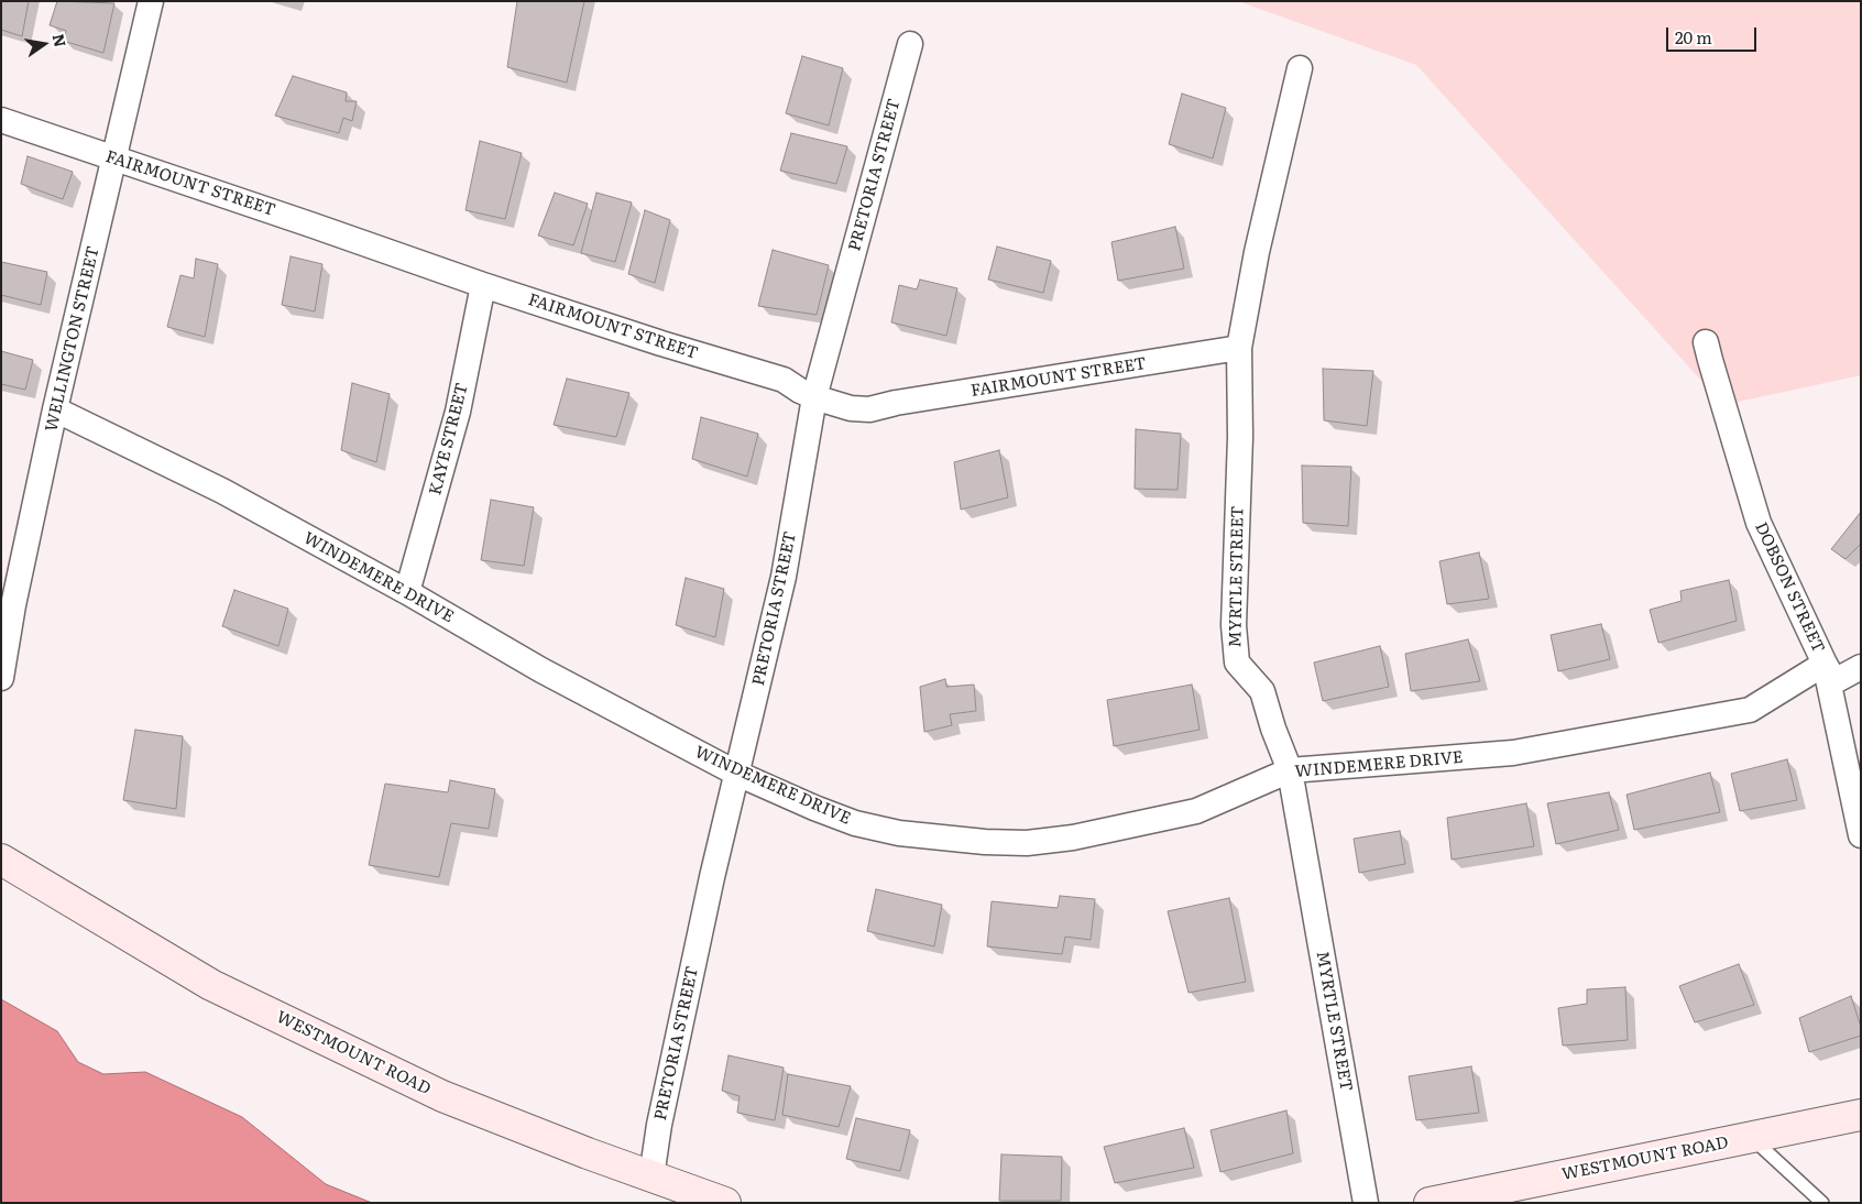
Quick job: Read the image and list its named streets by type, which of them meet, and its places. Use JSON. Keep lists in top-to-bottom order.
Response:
{
  "streets": {
    "main road": ["WESTMOUNT ROAD"],
    "street": [
      "PRETORIA STREET",
      "FAIRMOUNT STREET",
      "WELLINGTON STREET",
      "KAYE STREET",
      "MYRTLE STREET",
      "WINDEMERE DRIVE",
      "DOBSON STREET"
    ]
  },
  "crossings": [
    ["PRETORIA STREET", "FAIRMOUNT STREET"],
    ["PRETORIA STREET", "WINDEMERE DRIVE"],
    ["PRETORIA STREET", "WESTMOUNT ROAD"],
    ["FAIRMOUNT STREET", "WELLINGTON STREET"],
    ["FAIRMOUNT STREET", "KAYE STREET"],
    ["FAIRMOUNT STREET", "MYRTLE STREET"],
    ["WELLINGTON STREET", "WINDEMERE DRIVE"],
    ["KAYE STREET", "WINDEMERE DRIVE"],
    ["MYRTLE STREET", "WINDEMERE DRIVE"],
    ["WINDEMERE DRIVE", "DOBSON STREET"]
  ],
  "scale_bar": "20 m",
  "north": "right"
}
